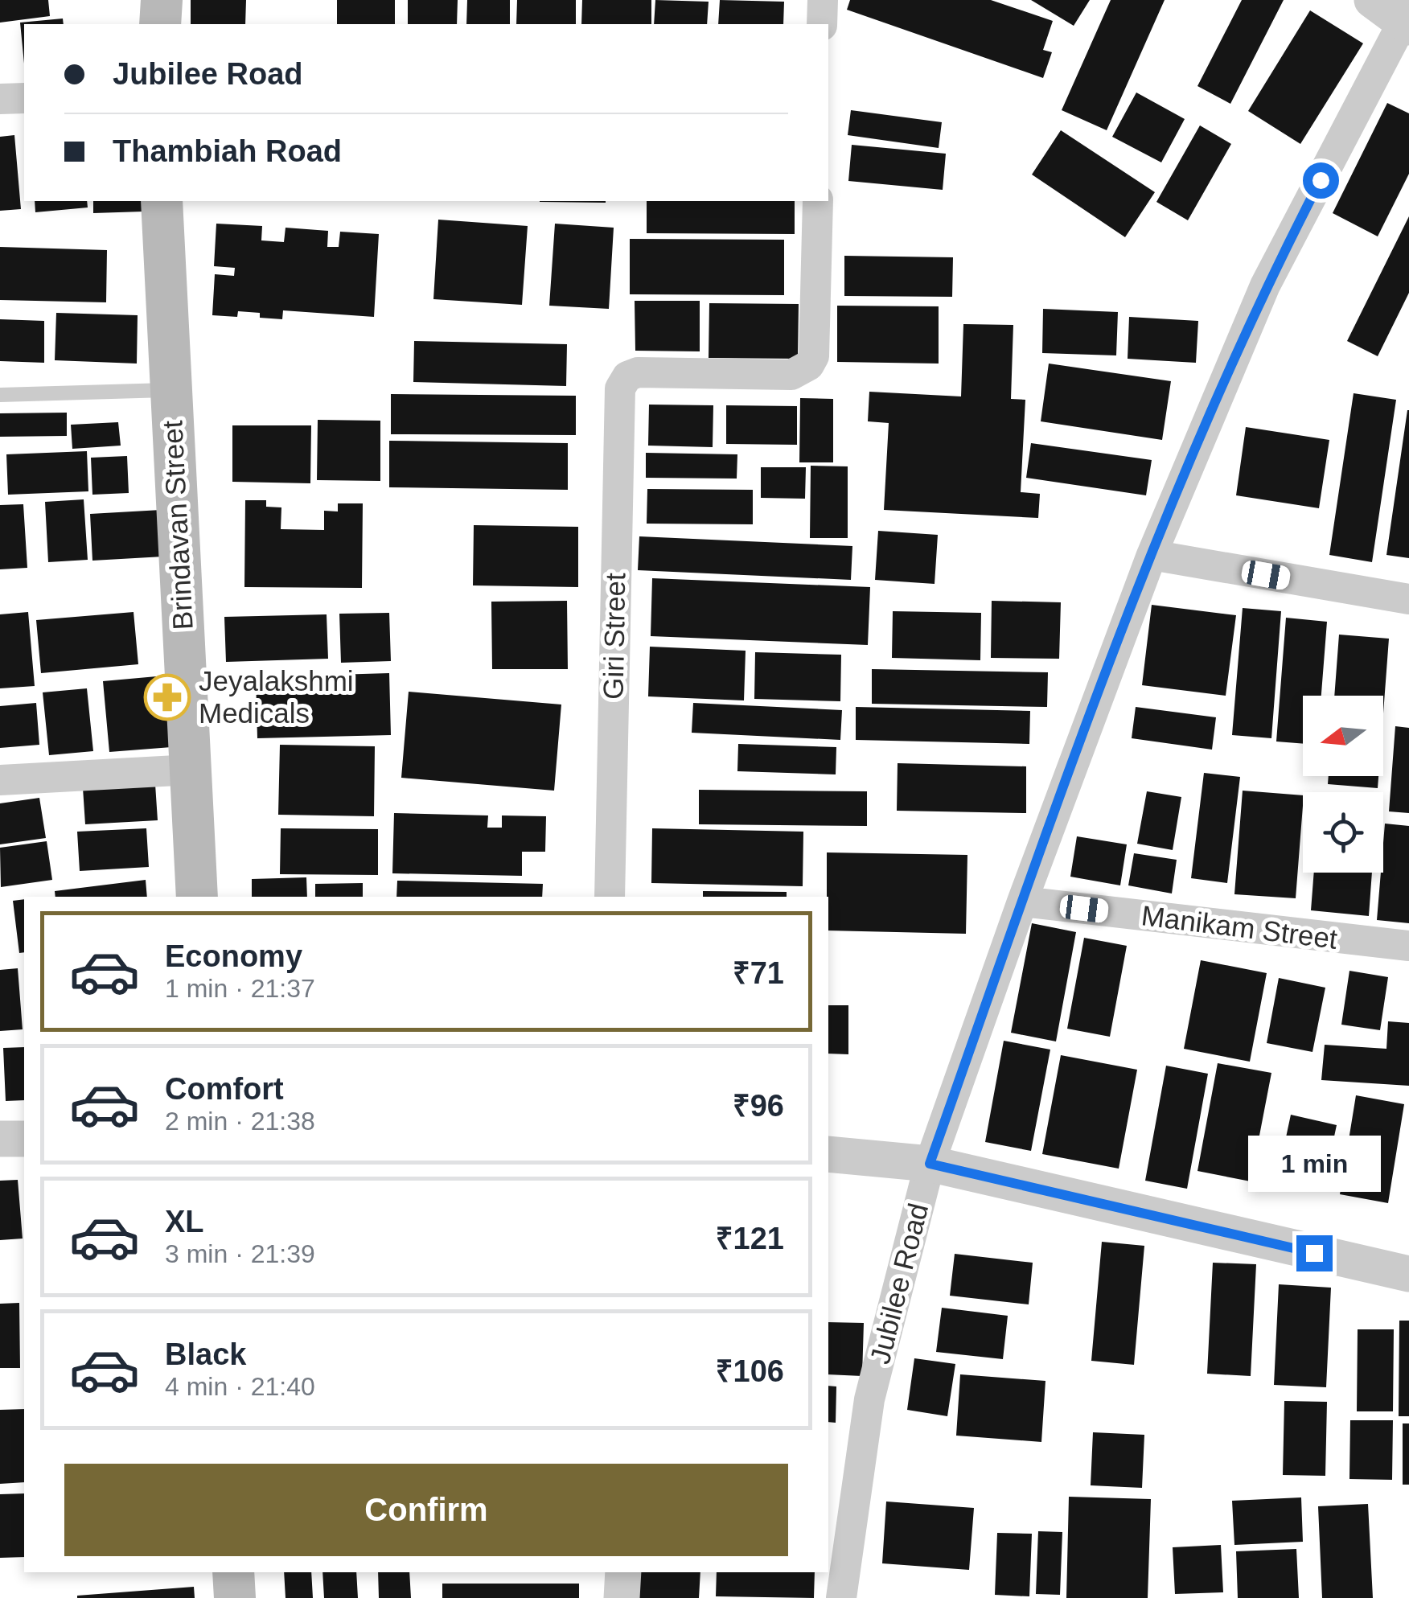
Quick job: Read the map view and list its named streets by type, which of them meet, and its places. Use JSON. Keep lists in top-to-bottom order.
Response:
{
  "streets": {
    "main road": ["Brindavan Street"],
    "street": ["Giri Street", "Manikam Street", "Jubilee Road"]
  },
  "crossings": [
    ["Manikam Street", "Jubilee Road"]
  ],
  "places": {
    "pharmacy": ["Jeyalakshmi Medicals"]
  },
  "north": "left",
  "page": {
    "banner": ["Jubilee Road", "Thambiah Road"],
    "list": [
      {
        "name": "Economy",
        "note": "1 min · 21:37",
        "value": "₹71"
      },
      {
        "name": "Comfort",
        "note": "2 min · 21:38",
        "value": "₹96"
      },
      {
        "name": "XL",
        "note": "3 min · 21:39",
        "value": "₹121"
      },
      {
        "name": "Black",
        "note": "4 min · 21:40",
        "value": "₹106"
      }
    ],
    "bubble": "1 min",
    "buttons": "Confirm"
  }
}
